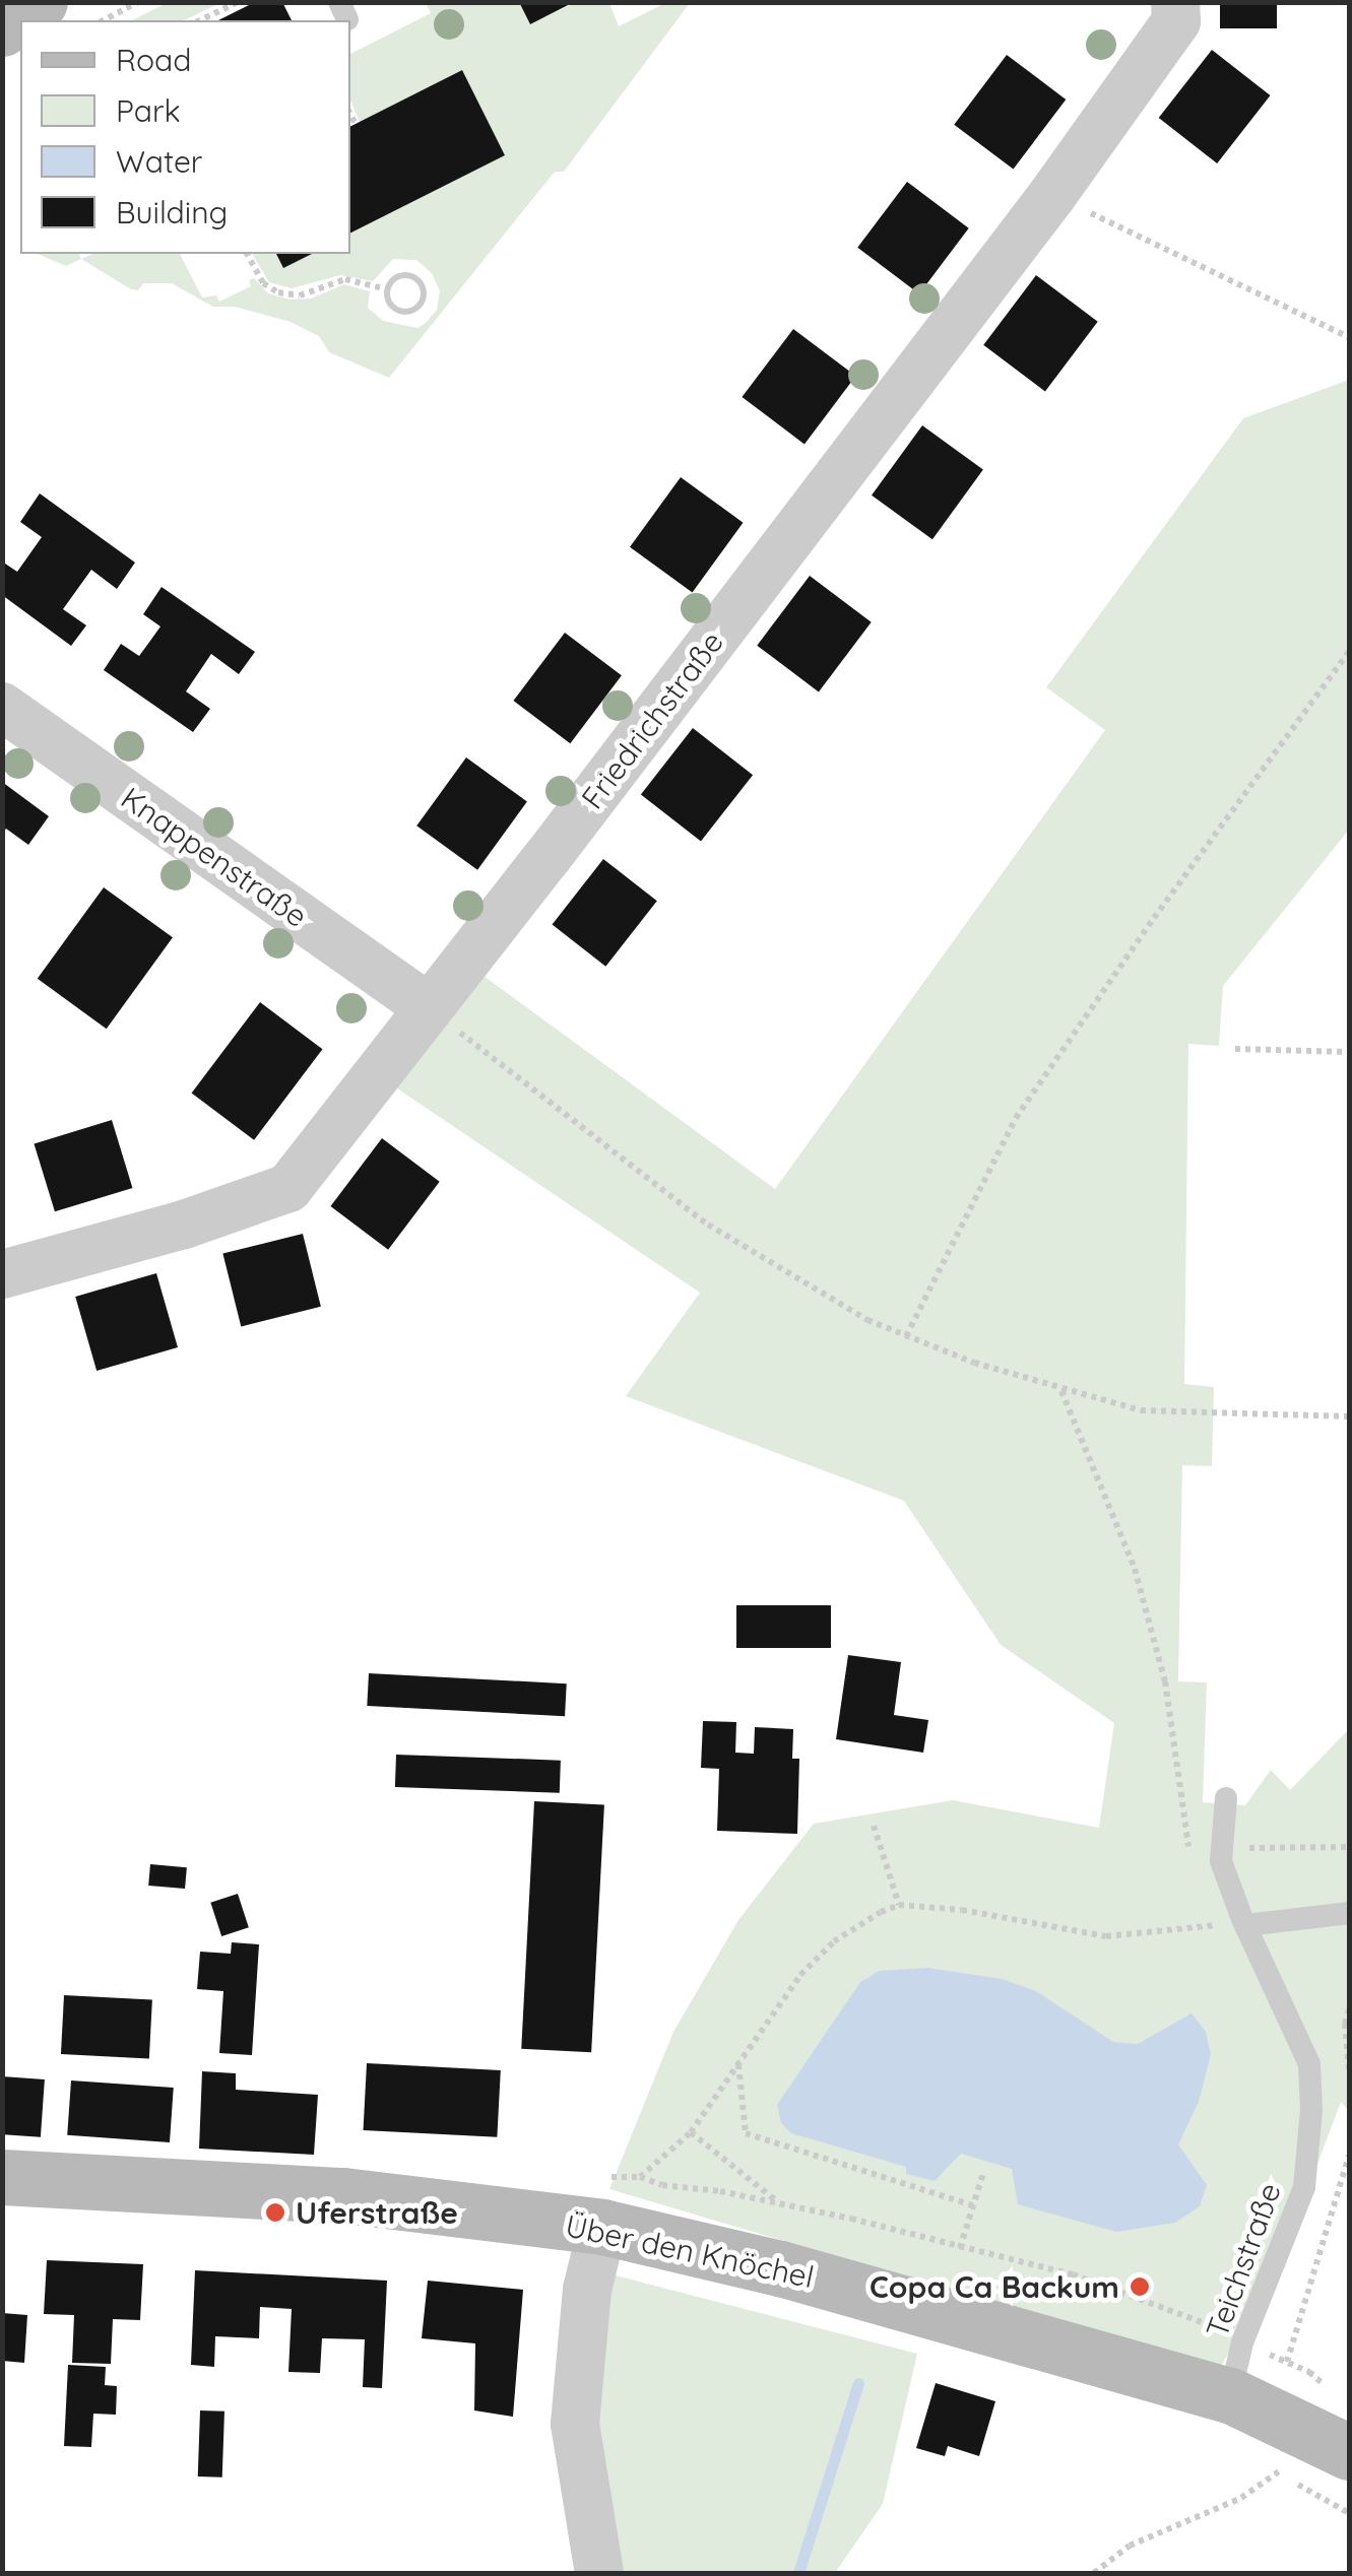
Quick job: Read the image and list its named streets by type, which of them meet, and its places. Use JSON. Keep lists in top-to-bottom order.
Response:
{
  "streets": {
    "main road": ["Über den Knöchel"],
    "street": ["Friedrichstraße", "Knappenstraße"],
    "lane": ["Teichstraße"]
  },
  "crossings": [
    ["Friedrichstraße", "Knappenstraße"],
    ["Über den Knöchel", "Teichstraße"]
  ],
  "places": ["Uferstraße", "Copa Ca Backum"],
  "legend": [
    "Road",
    "Park",
    "Water",
    "Building"
  ]
}
